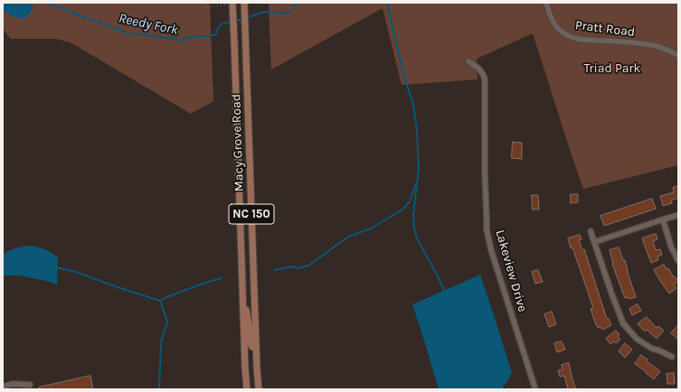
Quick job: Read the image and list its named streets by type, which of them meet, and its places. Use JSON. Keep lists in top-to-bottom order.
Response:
{
  "streets": {
    "main road": ["Macy Grove Road", "NC 150"],
    "street": ["Pratt Road", "Lakeview Drive"]
  },
  "water": ["Reedy Fork"],
  "parks": ["Triad Park"]
}
